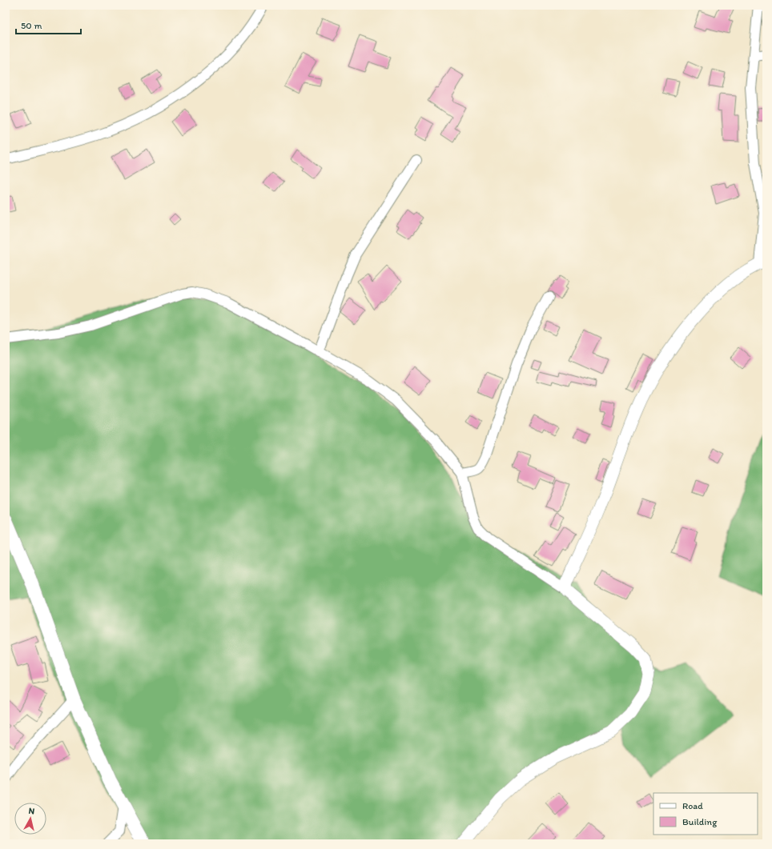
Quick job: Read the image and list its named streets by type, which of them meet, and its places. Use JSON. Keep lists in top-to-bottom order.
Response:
{
  "legend": ["Road", "Building"],
  "scale_bar": "50 m",
  "north": "top"
}
